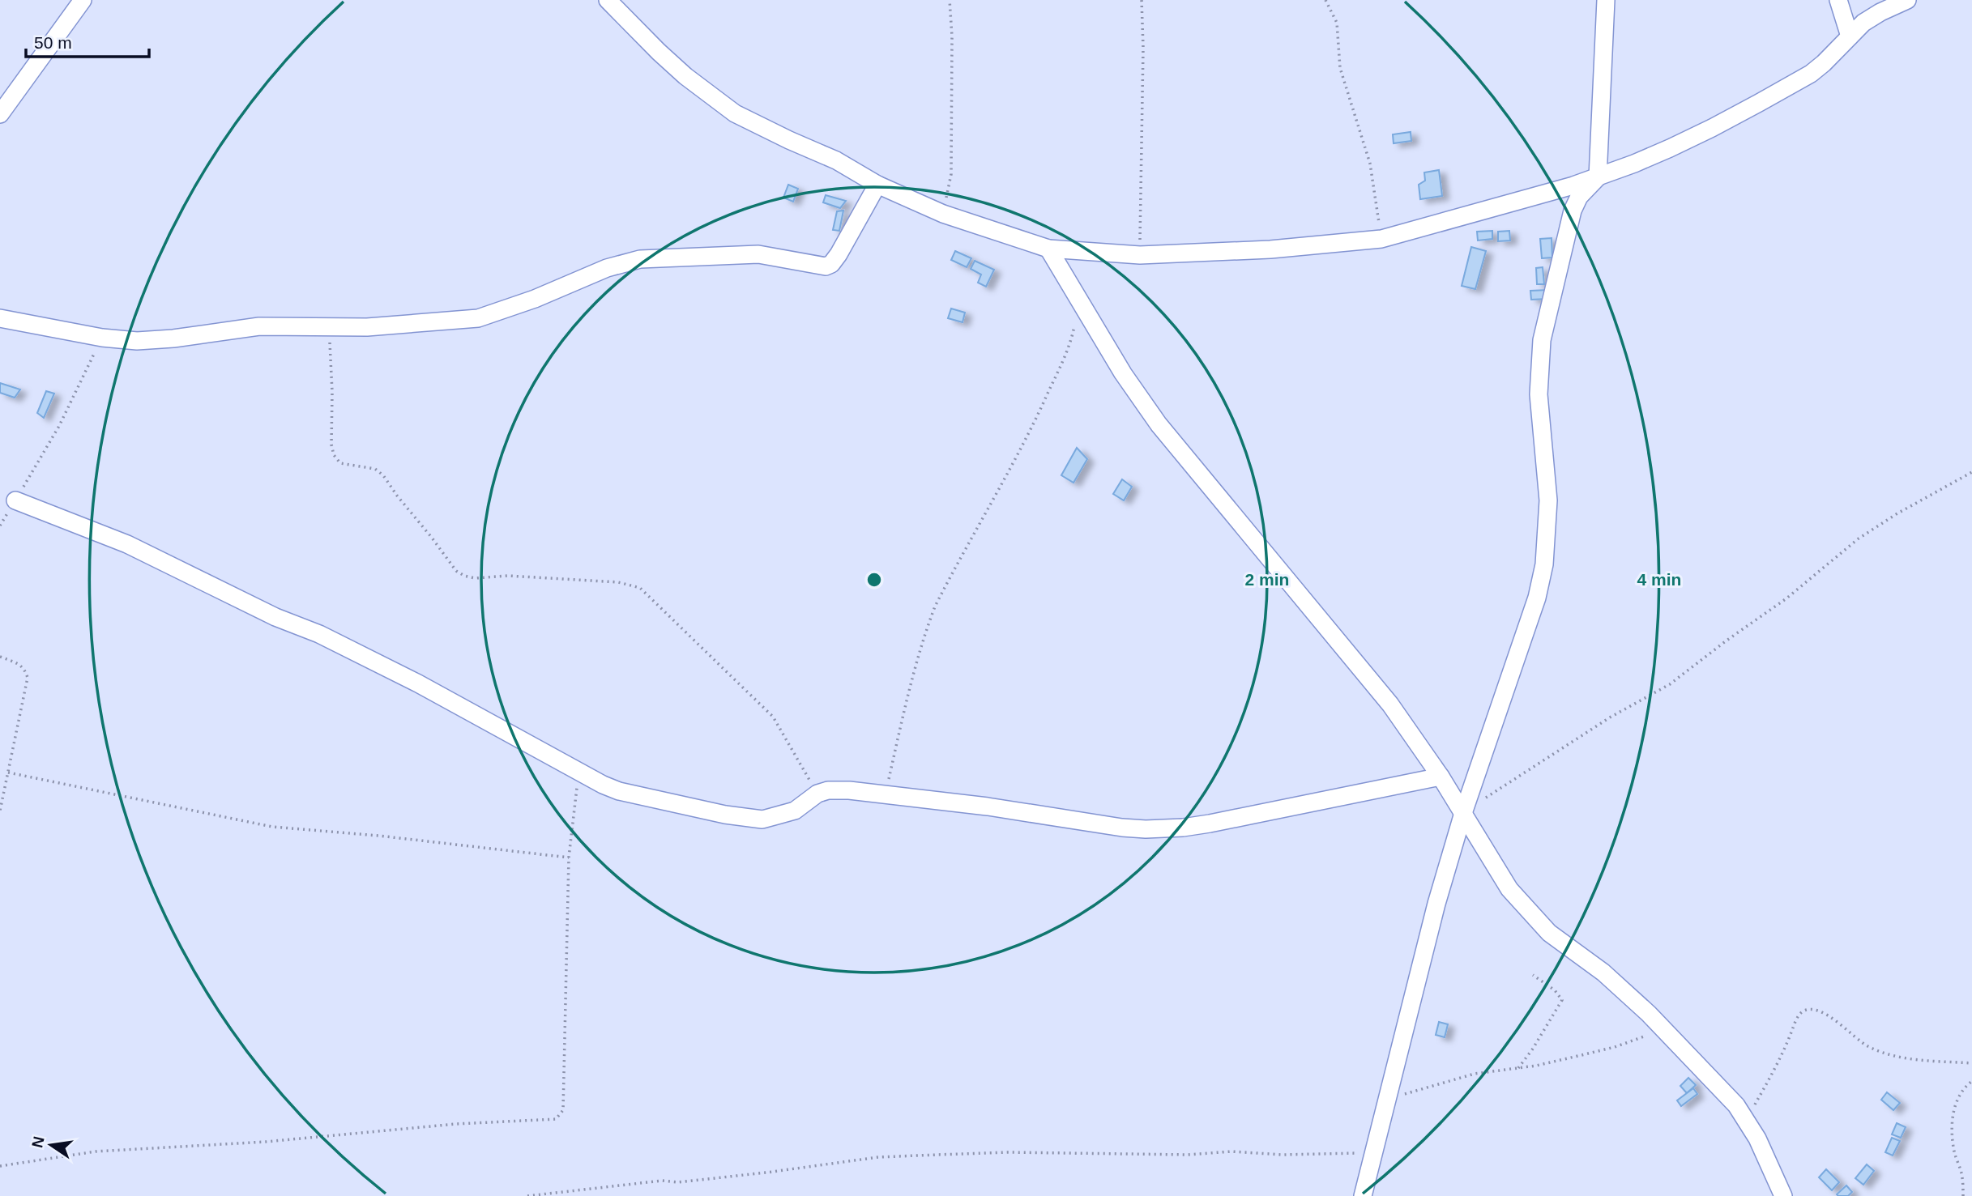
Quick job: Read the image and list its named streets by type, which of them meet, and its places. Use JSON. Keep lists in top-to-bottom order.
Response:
{
  "scale_bar": "50 m",
  "north": "left",
  "rings": ["2 min", "4 min"]
}
